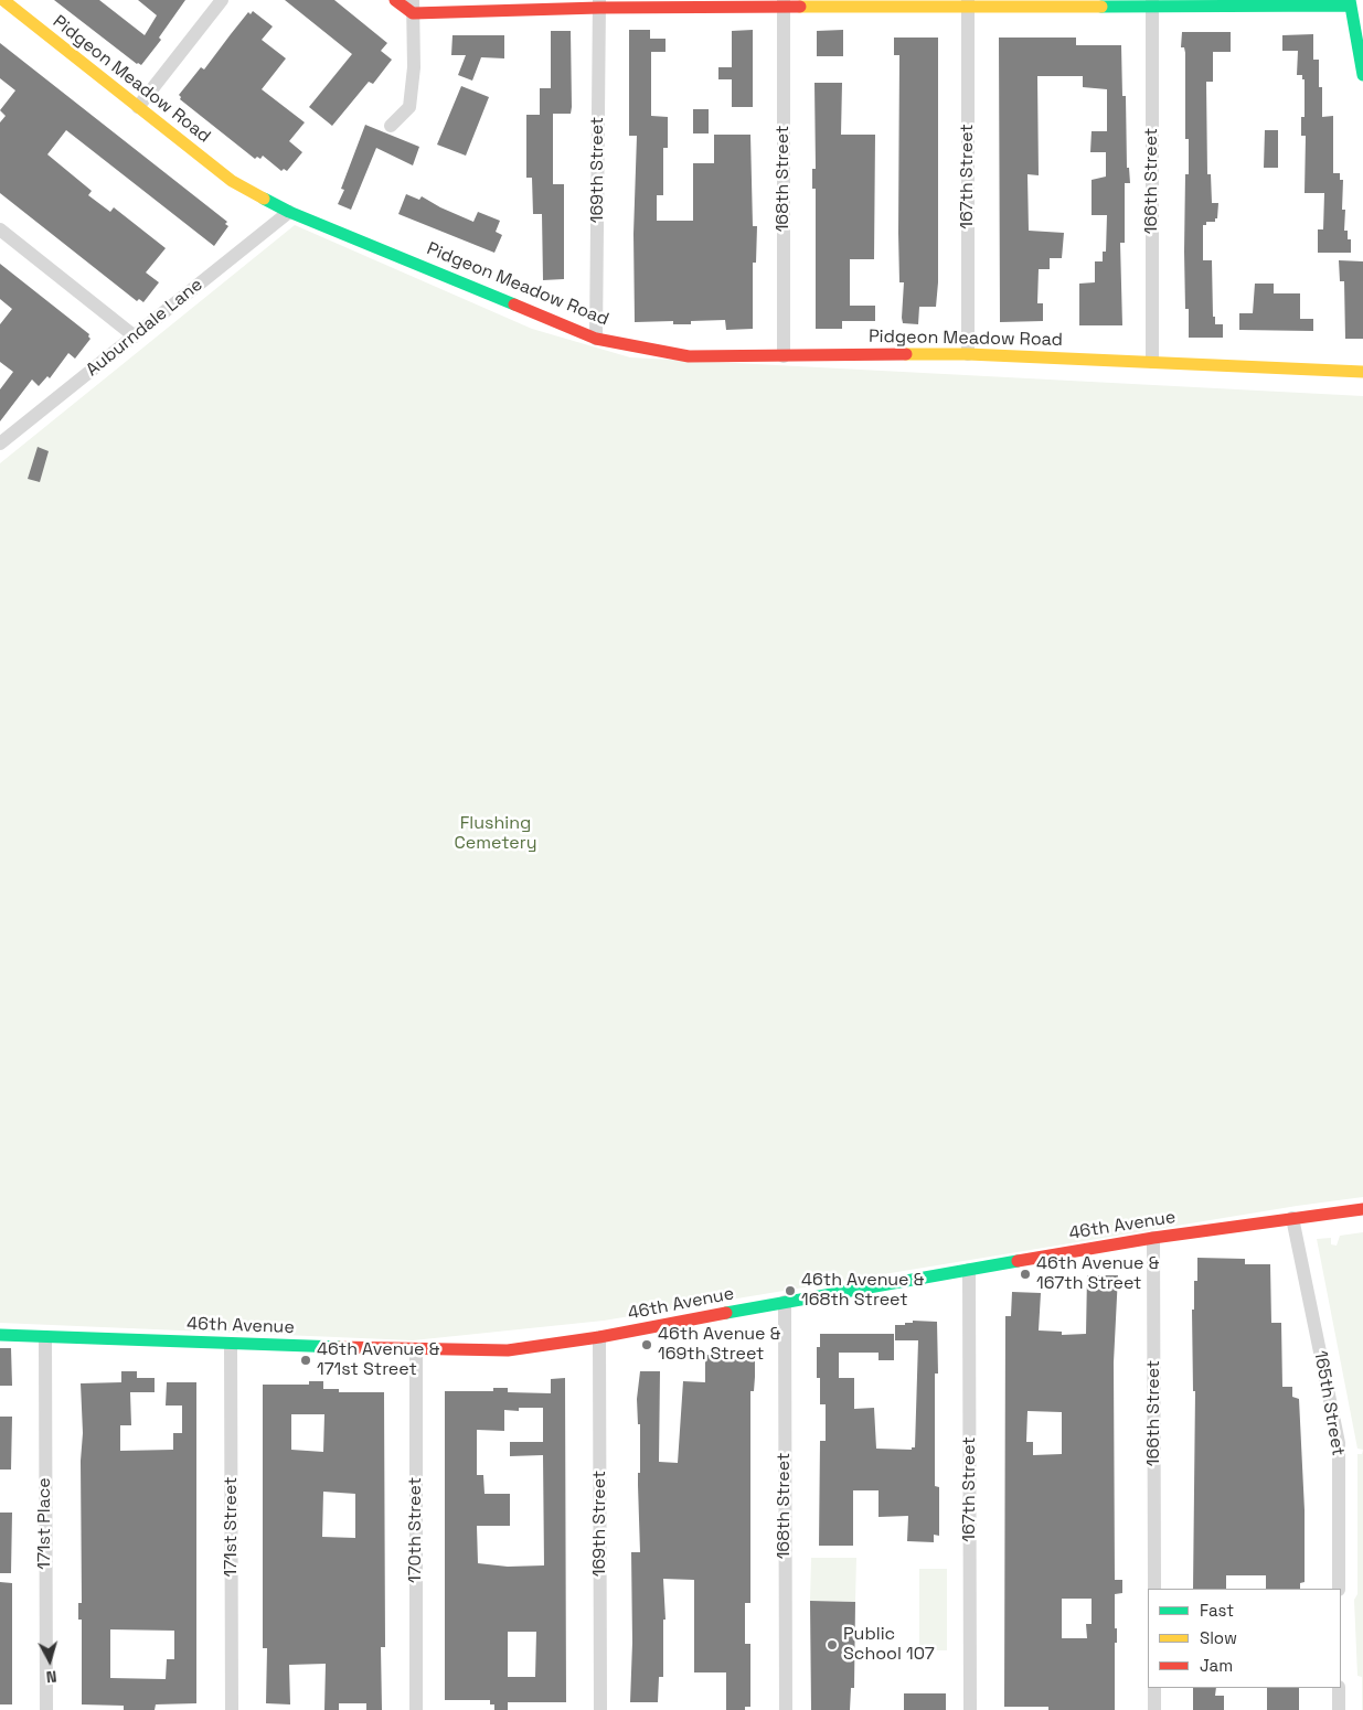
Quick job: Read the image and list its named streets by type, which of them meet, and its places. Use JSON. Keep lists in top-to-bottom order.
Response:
{
  "streets": {
    "street": [
      "Pidgeon Meadow Road",
      "169th Street",
      "167th Street",
      "168th Street",
      "166th Street",
      "Auburndale Lane",
      "46th Avenue",
      "165th Street",
      "171st Place",
      "171st Street",
      "170th Street"
    ]
  },
  "crossings": [
    ["Pidgeon Meadow Road", "169th Street"],
    ["Pidgeon Meadow Road", "167th Street"],
    ["Pidgeon Meadow Road", "168th Street"],
    ["Pidgeon Meadow Road", "166th Street"],
    ["Pidgeon Meadow Road", "Auburndale Lane"],
    ["169th Street", "46th Avenue"],
    ["167th Street", "46th Avenue"],
    ["168th Street", "46th Avenue"],
    ["166th Street", "46th Avenue"],
    ["46th Avenue", "165th Street"],
    ["46th Avenue", "171st Place"],
    ["46th Avenue", "171st Street"],
    ["46th Avenue", "170th Street"]
  ],
  "parks": ["Flushing Cemetery"],
  "places": [
    "46th Avenue & 167th Street",
    "46th Avenue & 168th Street",
    "46th Avenue & 169th Street",
    "46th Avenue & 171st Street",
    "Public School 107"
  ],
  "legend": ["Fast", "Slow", "Jam"],
  "north": "bottom"
}
